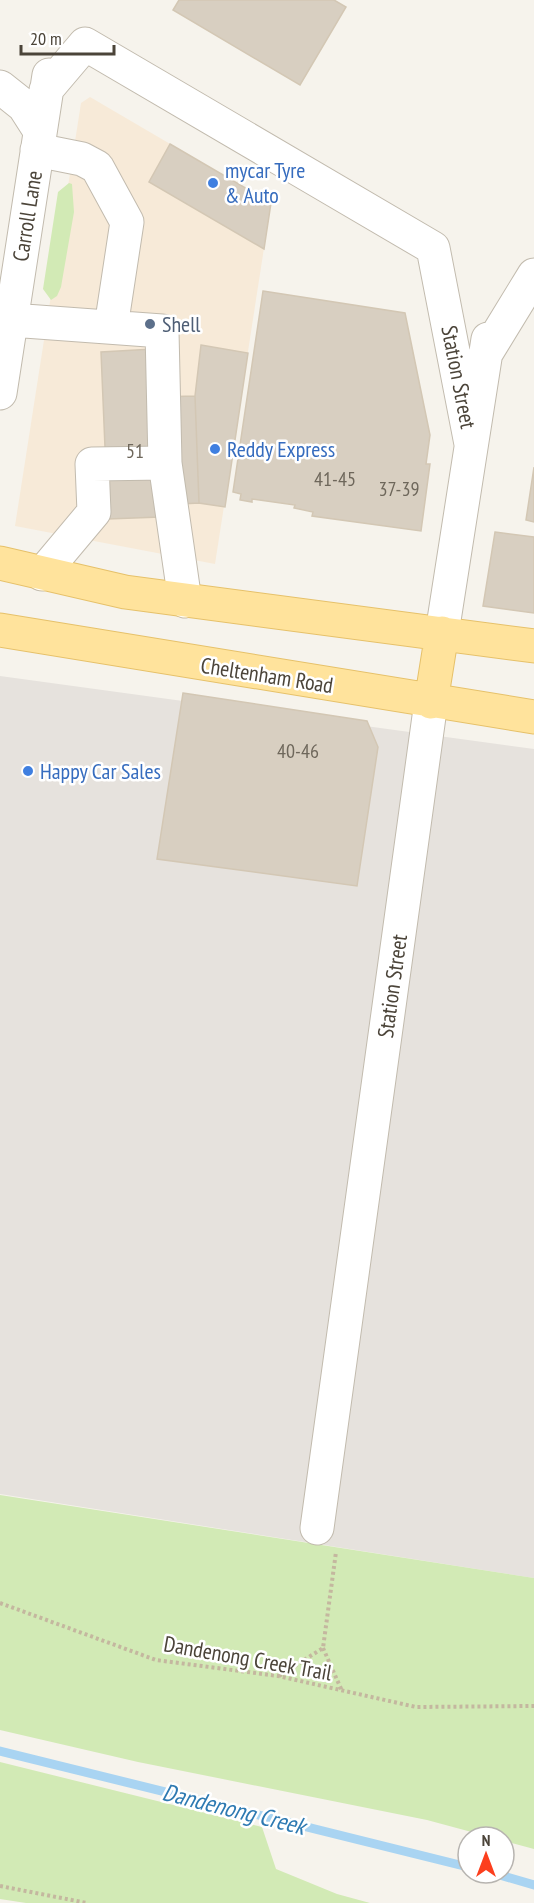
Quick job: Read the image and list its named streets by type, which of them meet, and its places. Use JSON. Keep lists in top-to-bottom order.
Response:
{
  "streets": {
    "main road": ["Station Street", "Cheltenham Road"],
    "street": ["Carroll Lane"],
    "path": ["Dandenong Creek Trail"]
  },
  "crossings": [
    ["Carroll Lane", "Station Street"],
    ["Station Street", "Cheltenham Road"]
  ],
  "water": ["Dandenong Creek"],
  "places": [
    "mycar Tyre & Auto",
    "Shell",
    "Reddy Express",
    "Happy Car Sales"
  ],
  "house_numbers": [
    "51",
    "41-45",
    "37-39",
    "40-46"
  ],
  "scale_bar": "20 m",
  "north": "top"
}
